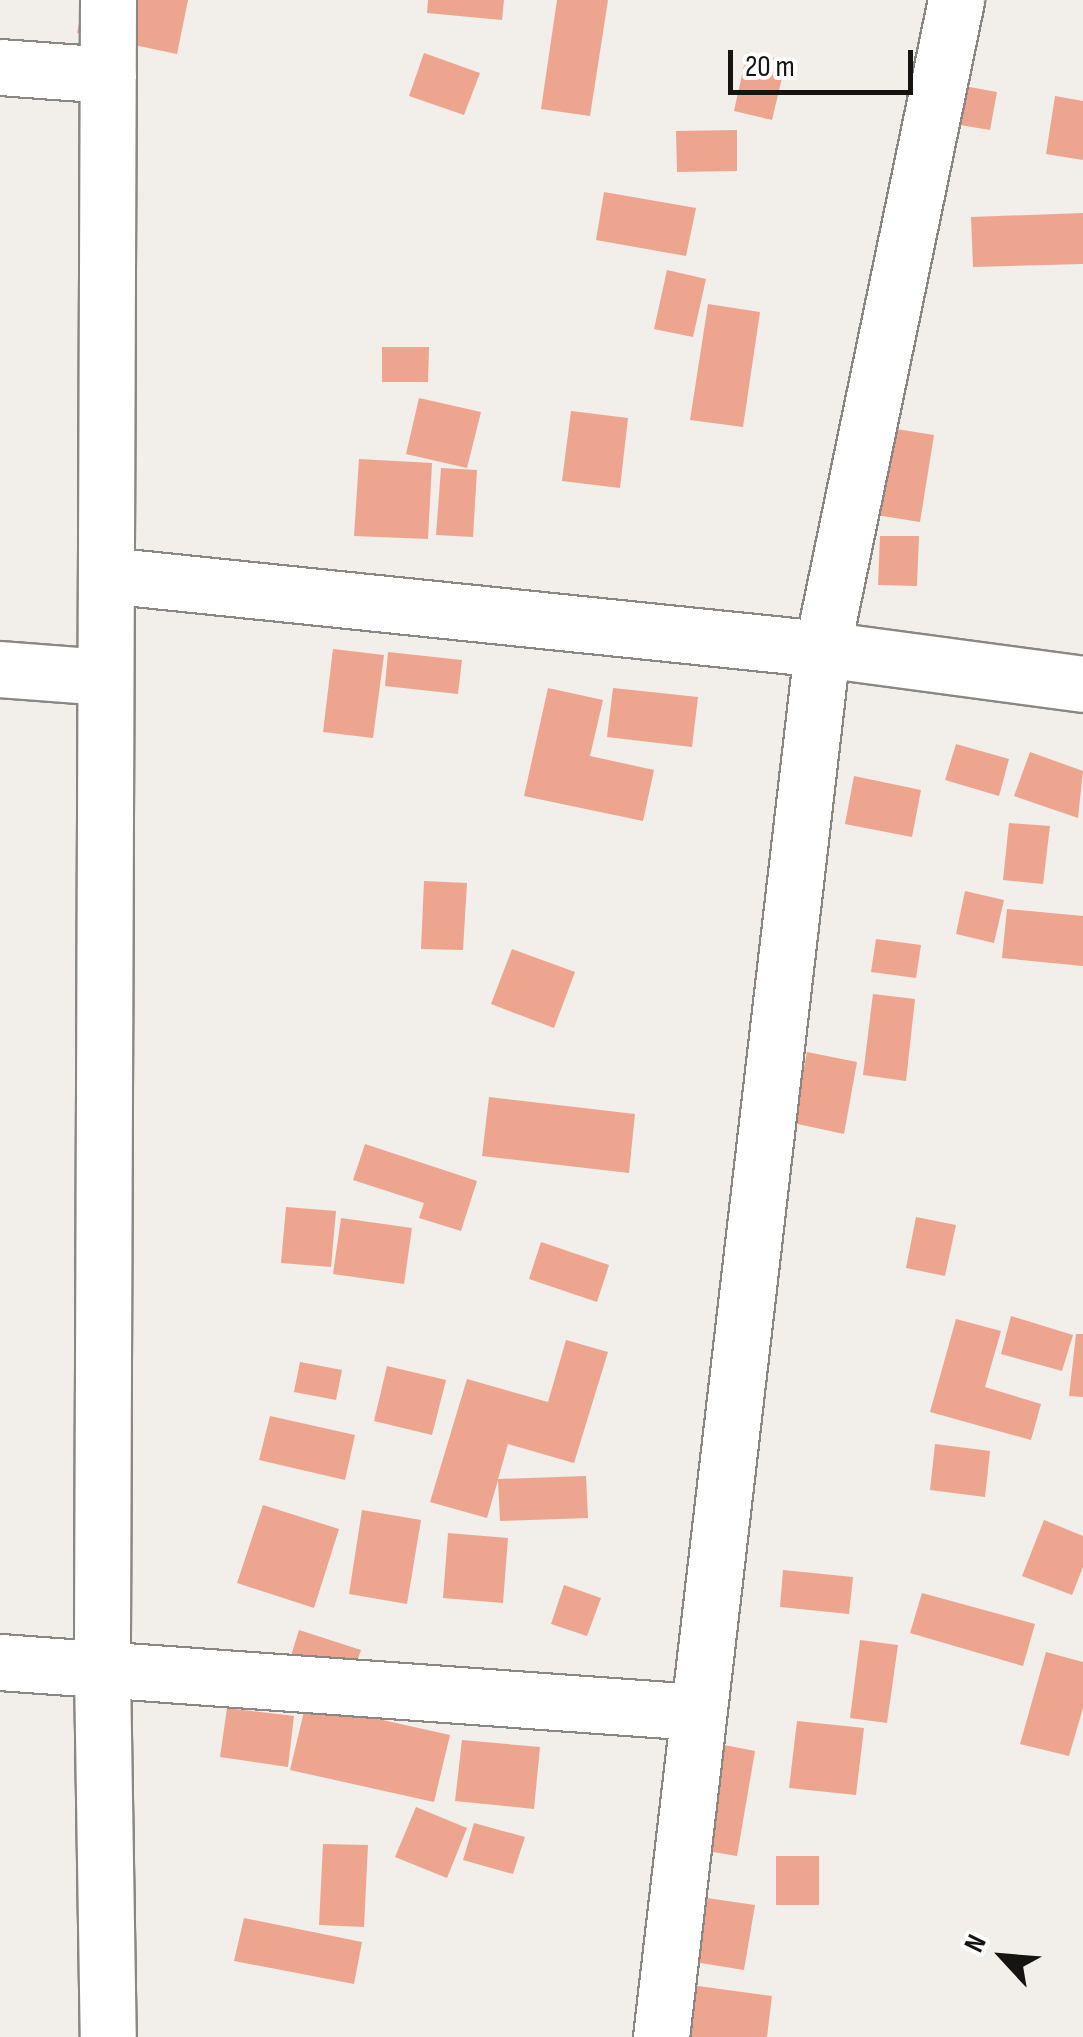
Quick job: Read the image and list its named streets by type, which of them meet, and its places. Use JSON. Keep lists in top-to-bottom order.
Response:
{
  "scale_bar": "20 m",
  "north": "top left"
}
